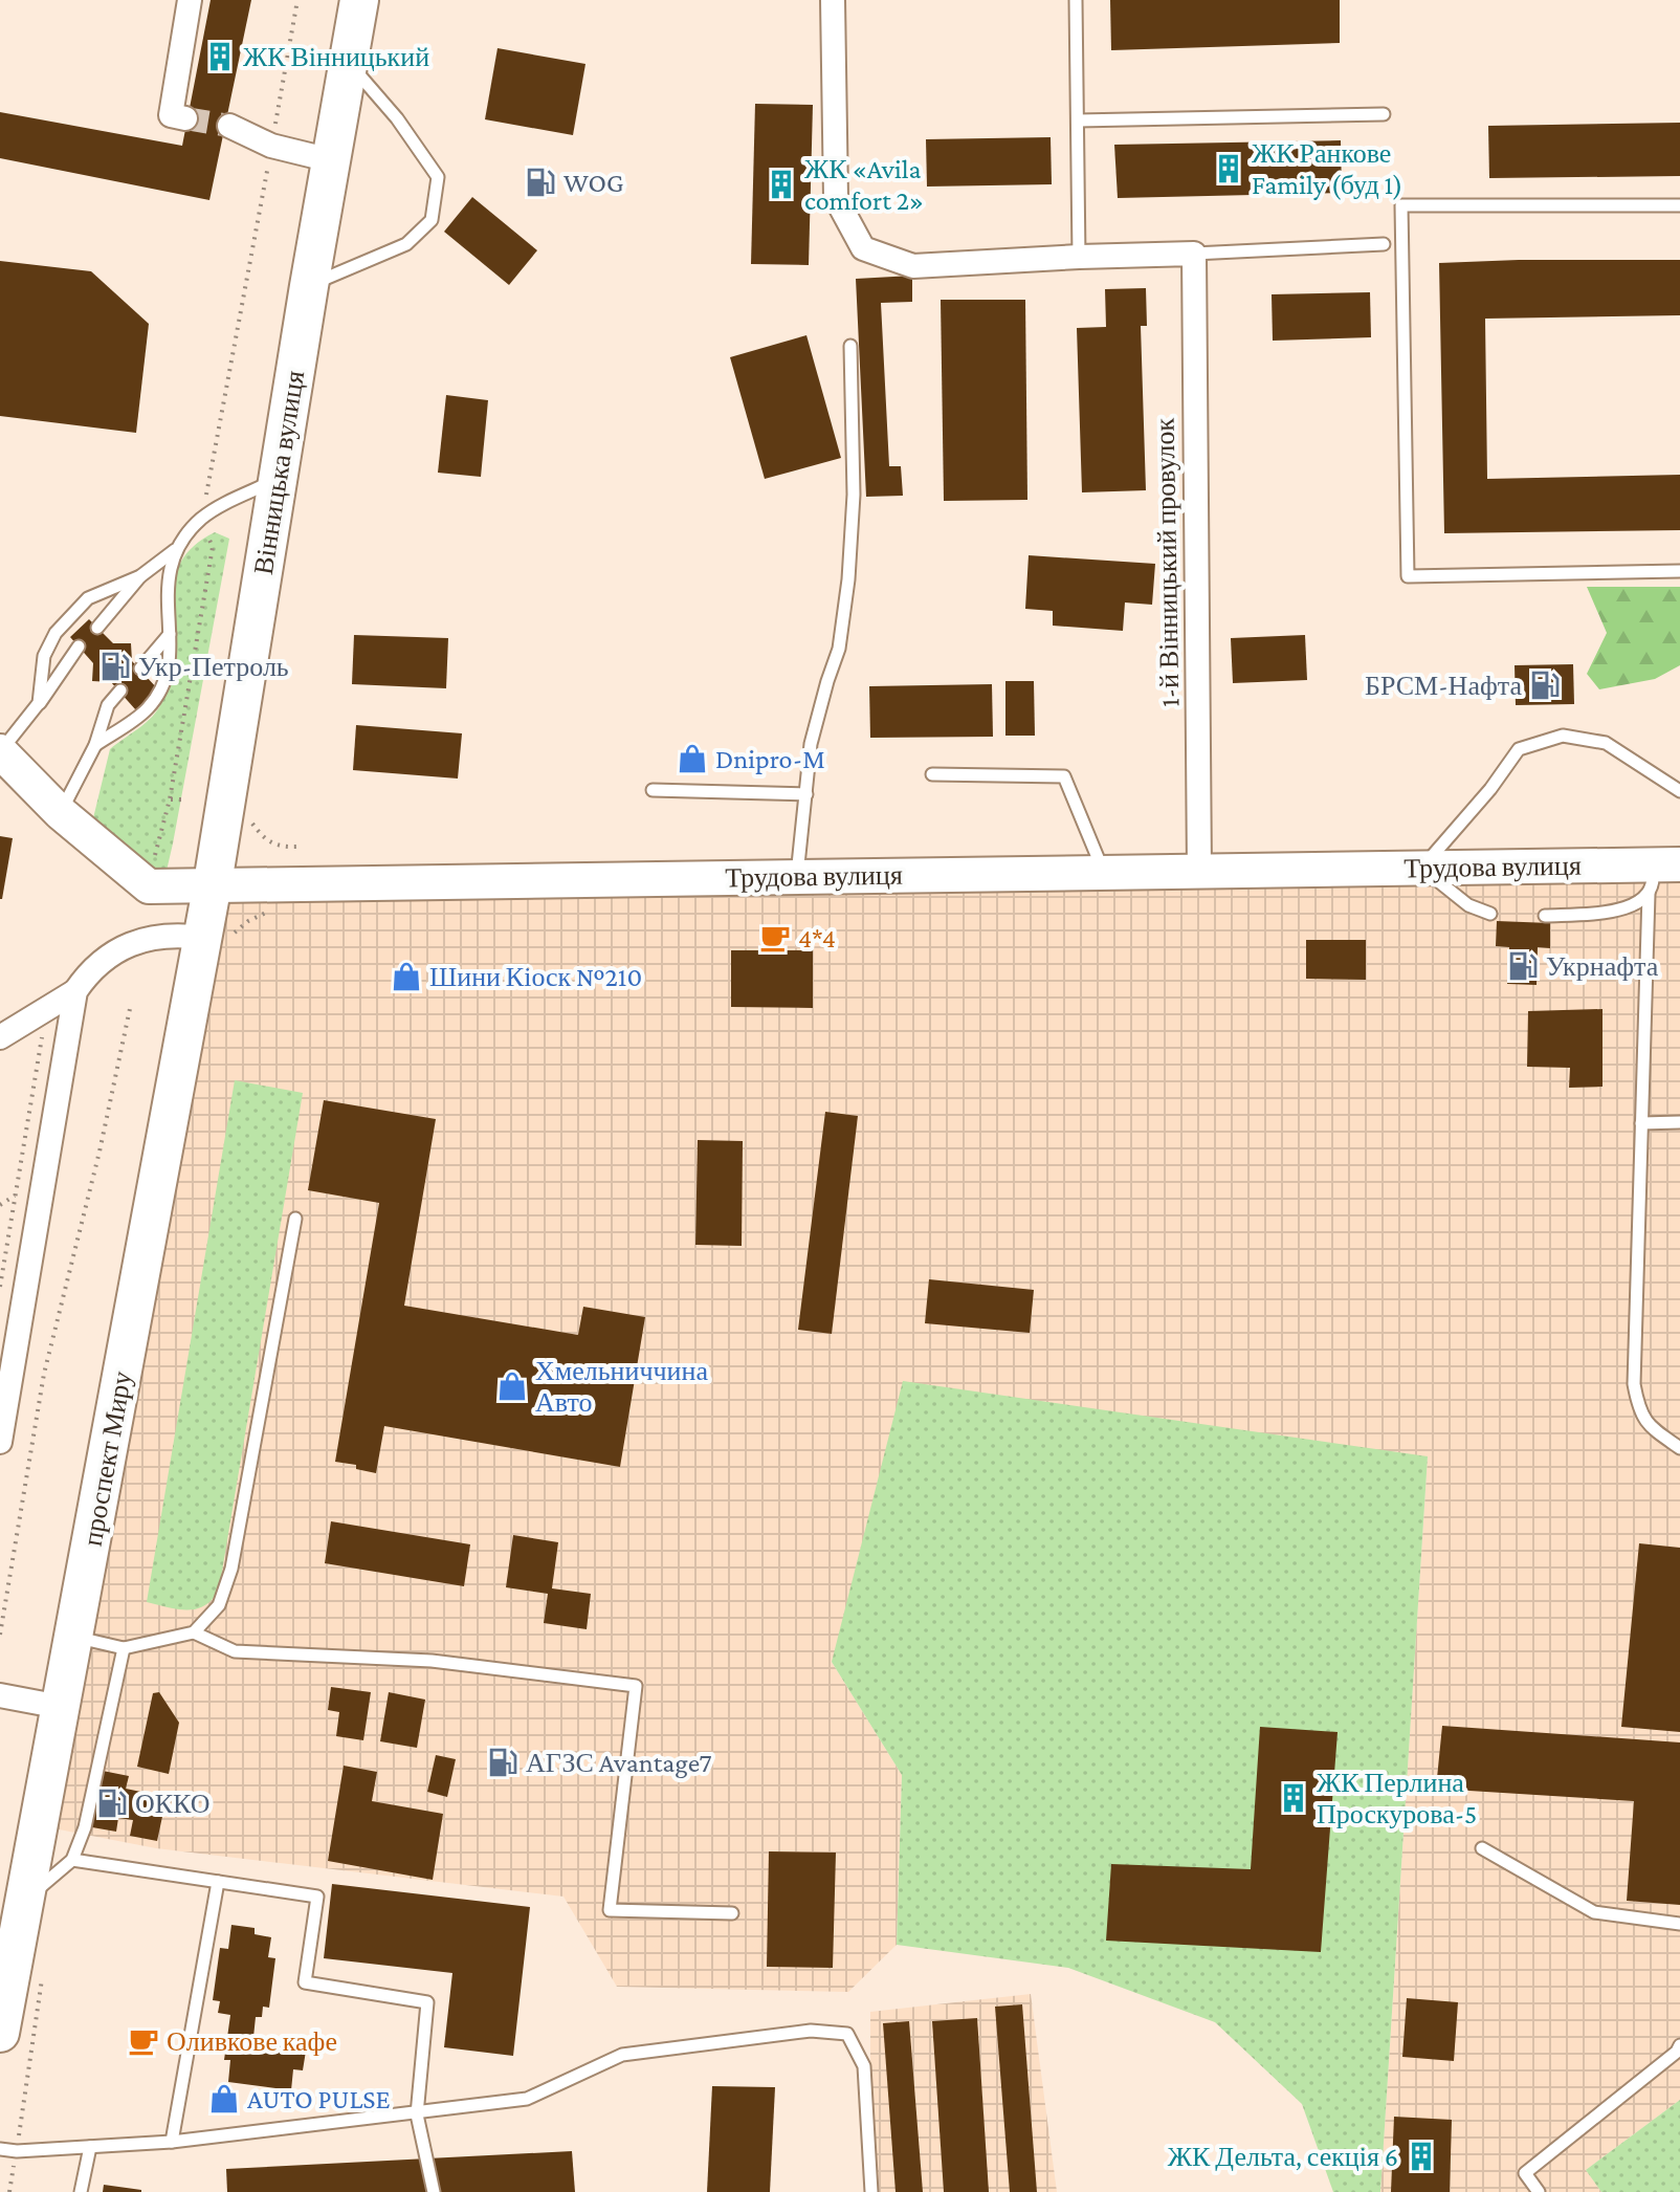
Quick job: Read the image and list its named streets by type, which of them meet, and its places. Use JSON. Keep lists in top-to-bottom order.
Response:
{
  "streets": {
    "main road": ["Вінницька вулиця", "Трудова вулиця", "проспект Миру"],
    "street": ["1-й Вінницький провулок"]
  },
  "crossings": [
    ["Вінницька вулиця", "Трудова вулиця"],
    ["Вінницька вулиця", "проспект Миру"],
    ["1-й Вінницький провулок", "Трудова вулиця"],
    ["Трудова вулиця", "проспект Миру"]
  ],
  "places": {
    "building": [
      "ЖК Вінницький",
      "ЖК Ранкове Family (буд 1)",
      "ЖК «Avila comfort 2»",
      "ЖК Перлина Проскурова-5",
      "ЖК Дельта, секція 6"
    ],
    "fuel station": [
      "WOG",
      "Укр-Петроль",
      "БРСМ-Нафта",
      "Укрнафта",
      "АГЗС Avantage7",
      "ОККО"
    ],
    "shop": [
      "Dnipro-M",
      "Шини Кіоск №210",
      "Хмельниччина Авто",
      "AUTO PULSE"
    ],
    "cafe": ["4*4", "Оливкове кафе"]
  }
}
